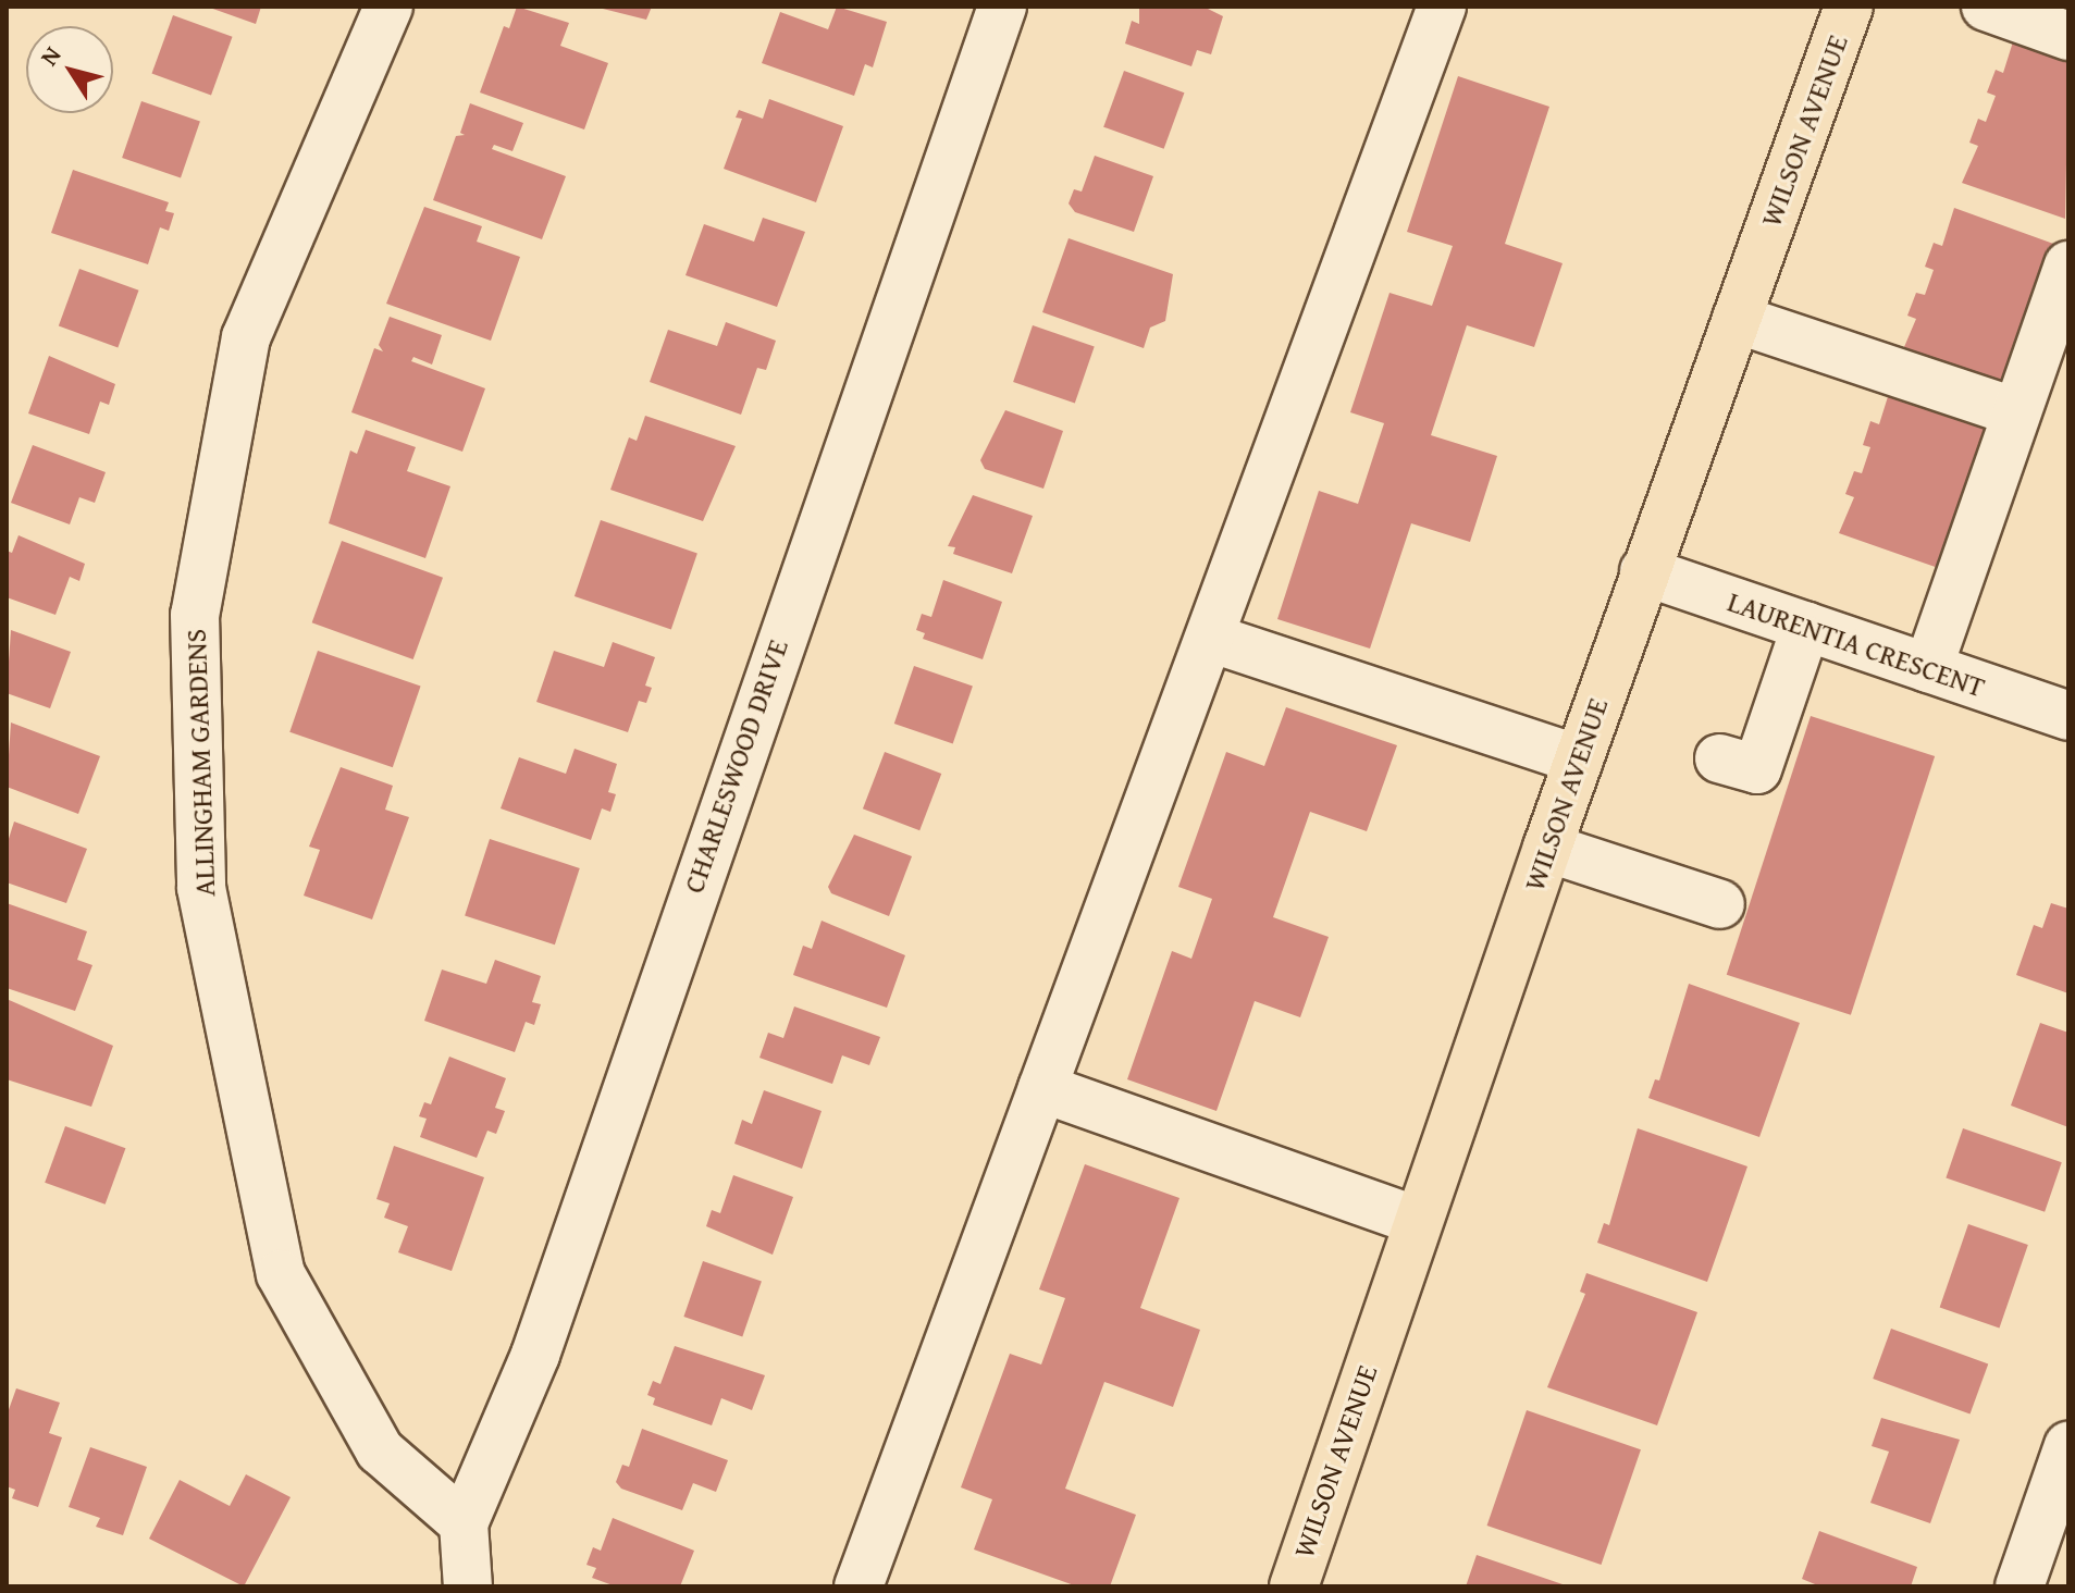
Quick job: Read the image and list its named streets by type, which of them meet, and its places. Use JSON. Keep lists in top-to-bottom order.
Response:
{
  "streets": {
    "main road": ["WILSON AVENUE"],
    "street": ["LAURENTIA CRESCENT", "ALLINGHAM GARDENS", "CHARLESWOOD DRIVE"]
  },
  "crossings": [
    ["WILSON AVENUE", "LAURENTIA CRESCENT"],
    ["ALLINGHAM GARDENS", "CHARLESWOOD DRIVE"]
  ],
  "north": "top left"
}
